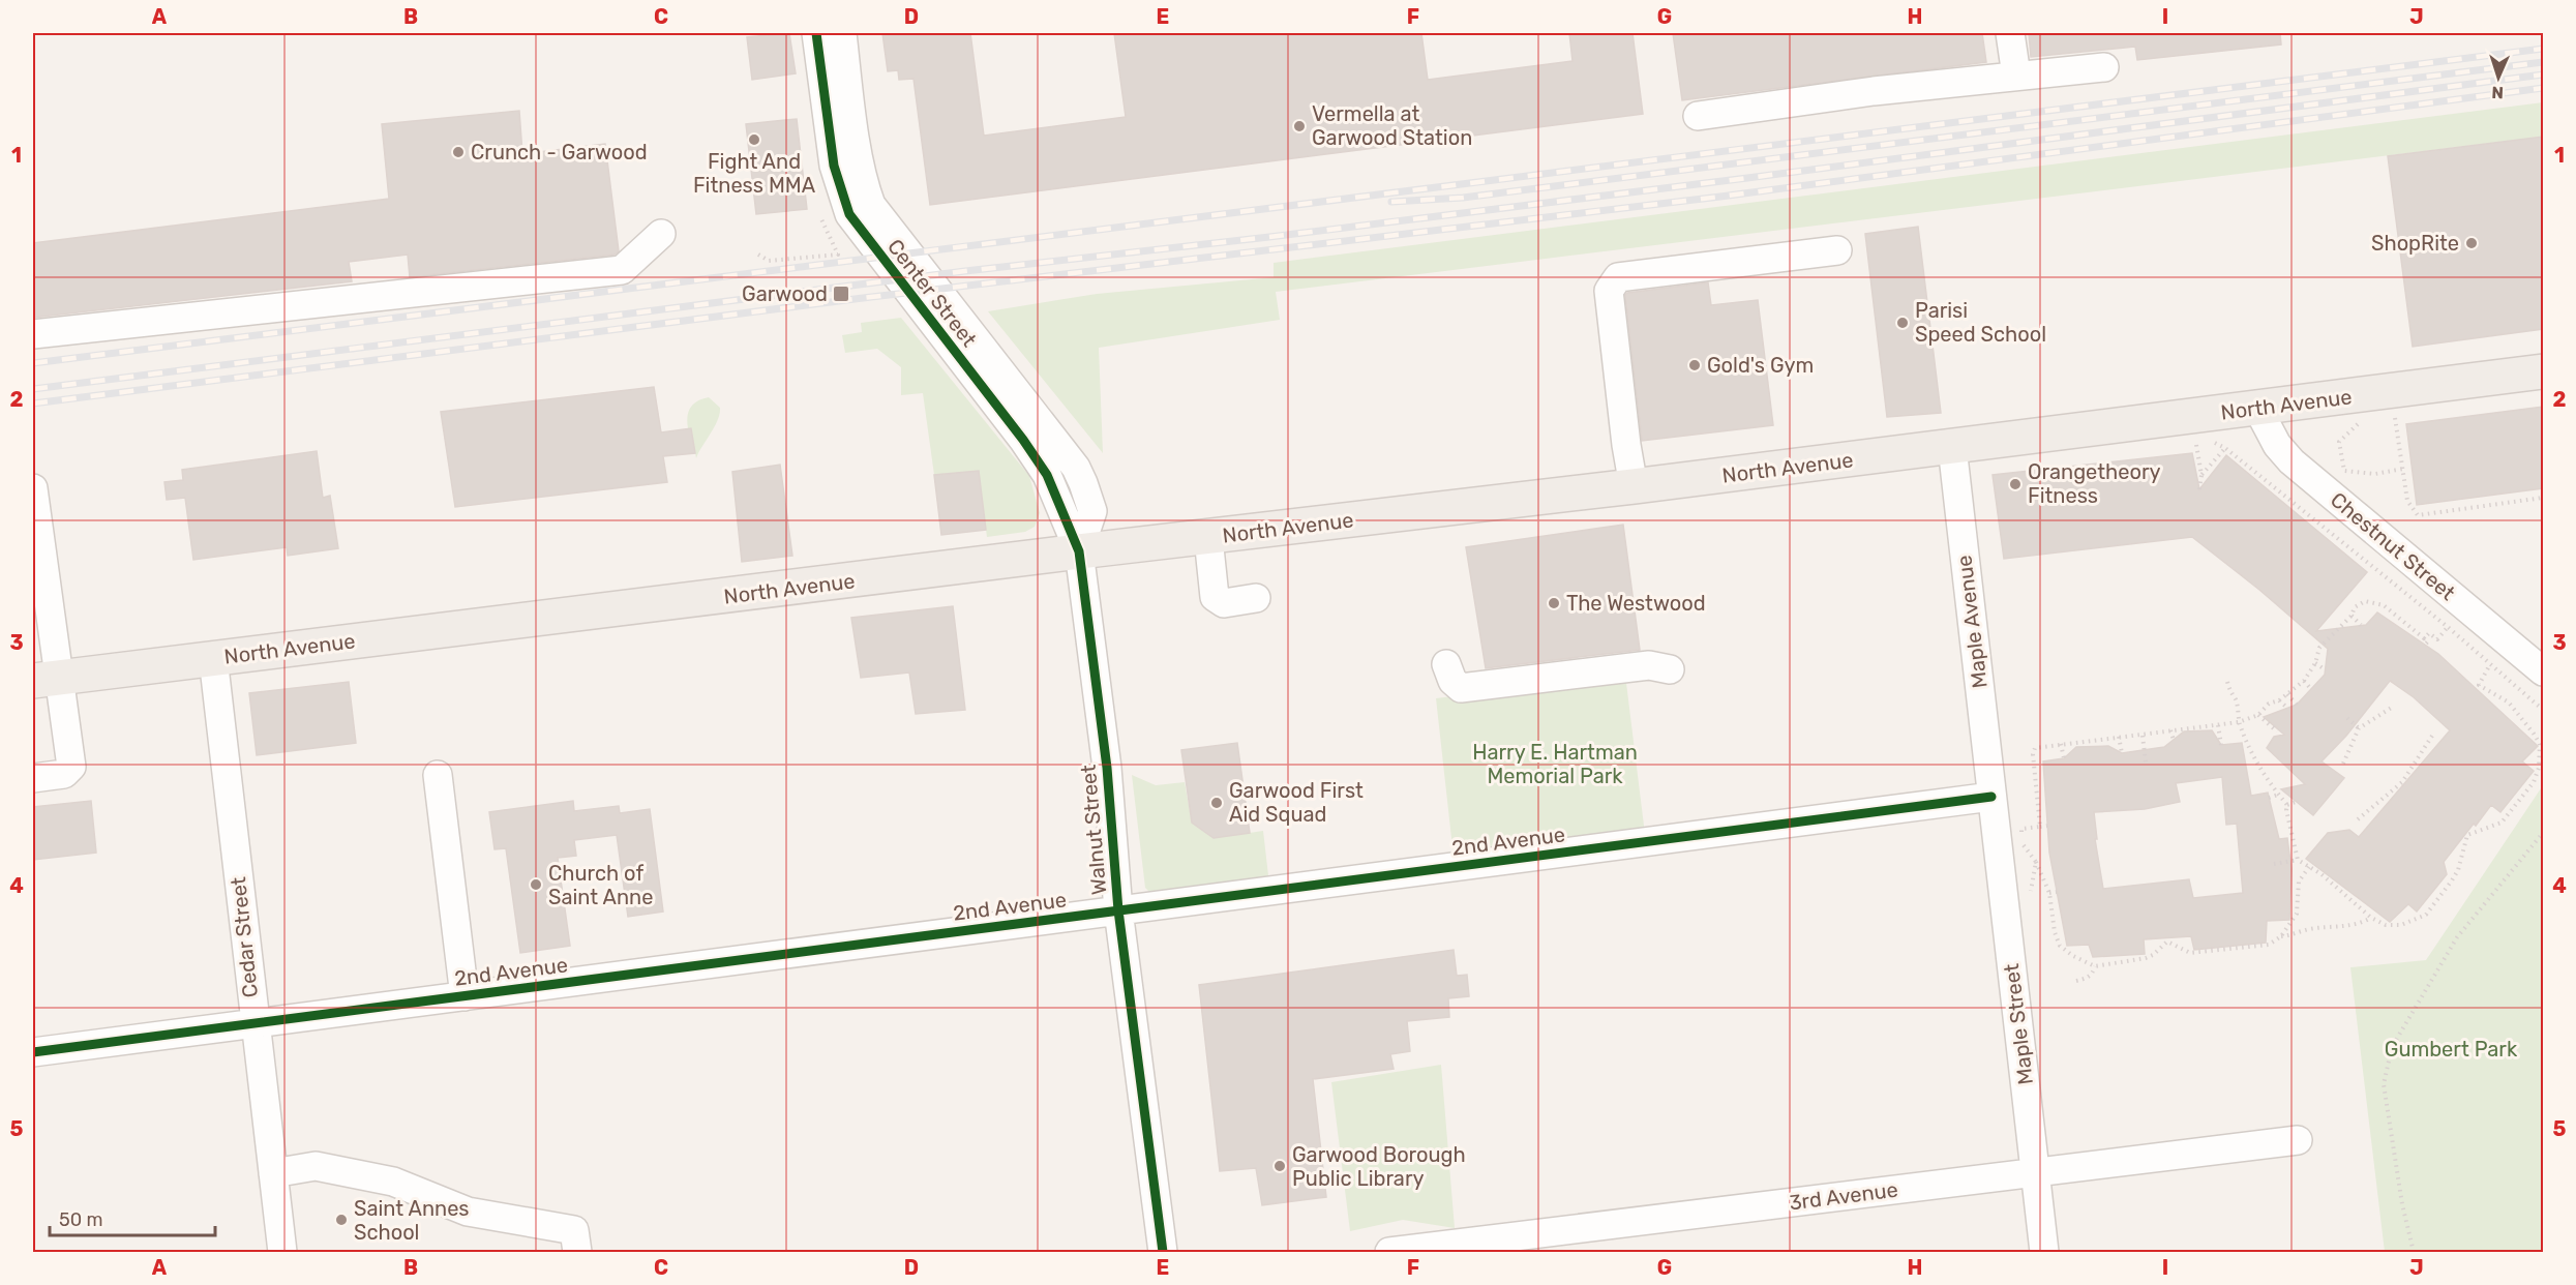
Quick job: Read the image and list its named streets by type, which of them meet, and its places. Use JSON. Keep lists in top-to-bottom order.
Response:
{
  "streets": {
    "main road": ["North Avenue"],
    "street": [
      "Center Street",
      "Chestnut Street",
      "Maple Avenue",
      "Walnut Street",
      "2nd Avenue",
      "Cedar Street",
      "Maple Street",
      "3rd Avenue"
    ]
  },
  "crossings": [
    ["Center Street", "North Avenue"],
    ["Center Street", "Walnut Street"],
    ["North Avenue", "Chestnut Street"],
    ["North Avenue", "Maple Avenue"],
    ["North Avenue", "Walnut Street"],
    ["North Avenue", "Cedar Street"],
    ["Maple Avenue", "2nd Avenue"],
    ["Maple Avenue", "Maple Street"],
    ["Walnut Street", "2nd Avenue"],
    ["2nd Avenue", "Cedar Street"],
    ["2nd Avenue", "Maple Street"],
    ["Maple Street", "3rd Avenue"]
  ],
  "parks": ["Harry E. Hartman Memorial Park", "Gumbert Park"],
  "places": {
    "other": [
      "Vermella at Garwood Station",
      "Fight And Fitness MMA",
      "Crunch - Garwood",
      "ShopRite",
      "Parisi Speed School",
      "Gold's Gym",
      "Orangetheory Fitness",
      "The Westwood",
      "Garwood First Aid Squad",
      "Church of Saint Anne",
      "Garwood Borough Public Library",
      "Saint Annes School"
    ],
    "transit": ["Garwood"]
  },
  "scale_bar": "50 m",
  "north": "bottom",
  "grid": {
    "columns": [
      "A",
      "B",
      "C",
      "D",
      "E",
      "F",
      "G",
      "H",
      "I",
      "J"
    ],
    "rows": [
      "1",
      "2",
      "3",
      "4",
      "5"
    ]
  }
}
